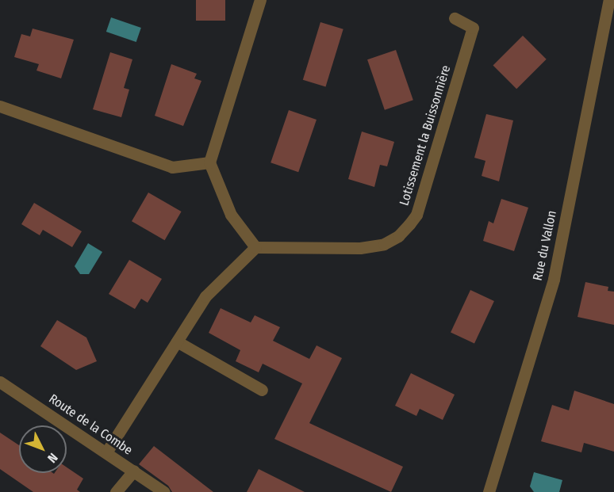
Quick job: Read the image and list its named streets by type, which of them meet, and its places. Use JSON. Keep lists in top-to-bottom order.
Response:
{
  "streets": {
    "street": ["Lotissement la Buissonnière", "Rue du Vallon", "Route de la Combe"]
  },
  "north": "bottom right"
}
